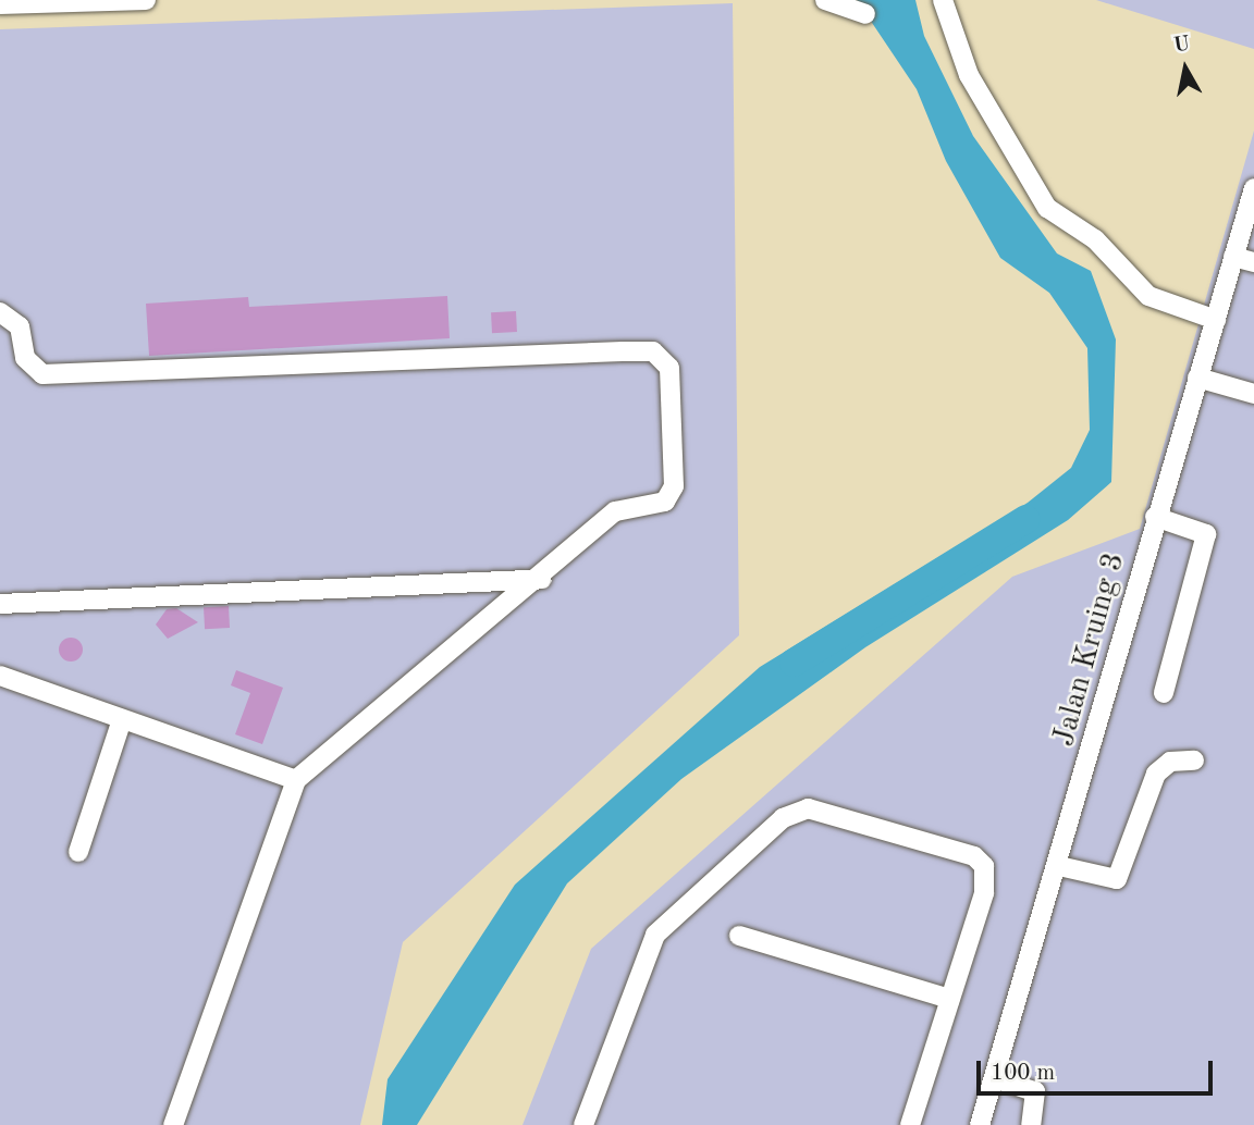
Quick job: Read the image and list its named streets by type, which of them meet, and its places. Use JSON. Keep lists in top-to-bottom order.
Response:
{
  "streets": {
    "street": ["Jalan Kruing 3"]
  },
  "scale_bar": "100 m",
  "north": "top"
}
